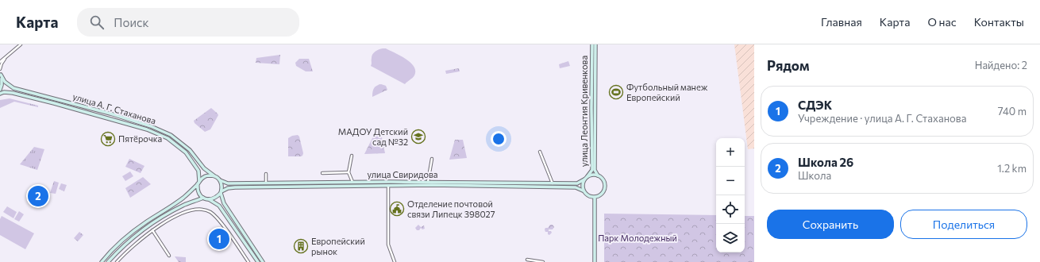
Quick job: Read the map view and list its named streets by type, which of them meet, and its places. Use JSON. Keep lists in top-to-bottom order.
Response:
{
  "streets": {
    "street": ["улица А. Г. Стаханова", "улица Леонтия Кривенкова", "улица Свиридова"]
  },
  "crossings": [
    ["улица А. Г. Стаханова", "улица Свиридова"],
    ["улица Леонтия Кривенкова", "улица Свиридова"]
  ],
  "parks": ["Парк Молодежный"],
  "places": {
    "sports": ["Футбольный манеж Европейский"],
    "school or university": ["МАДОУ Детский сад №32"],
    "supermarket": ["Пятёрочка"],
    "public building": ["Отделение почтовой связи Липецк 398027"],
    "building": ["Европейский рынок"]
  },
  "page": {
    "header": "Карта",
    "search": "Поиск",
    "nav": [
      "Главная",
      "Карта",
      "О нас",
      "Контакты"
    ],
    "heading": ["Рядом", "Найдено: 2"],
    "list": [
      {
        "mark": "1",
        "name": "СДЭК",
        "note": "Учреждение · улица А. Г. Стаханова",
        "value": "740 m"
      },
      {
        "mark": "2",
        "name": "Школа 26",
        "note": "Школа",
        "value": "1.2 km"
      }
    ],
    "map_buttons": ["+", "−"],
    "pins": ["2", "1"],
    "buttons": ["Сохранить", "Поделиться"]
  }
}
